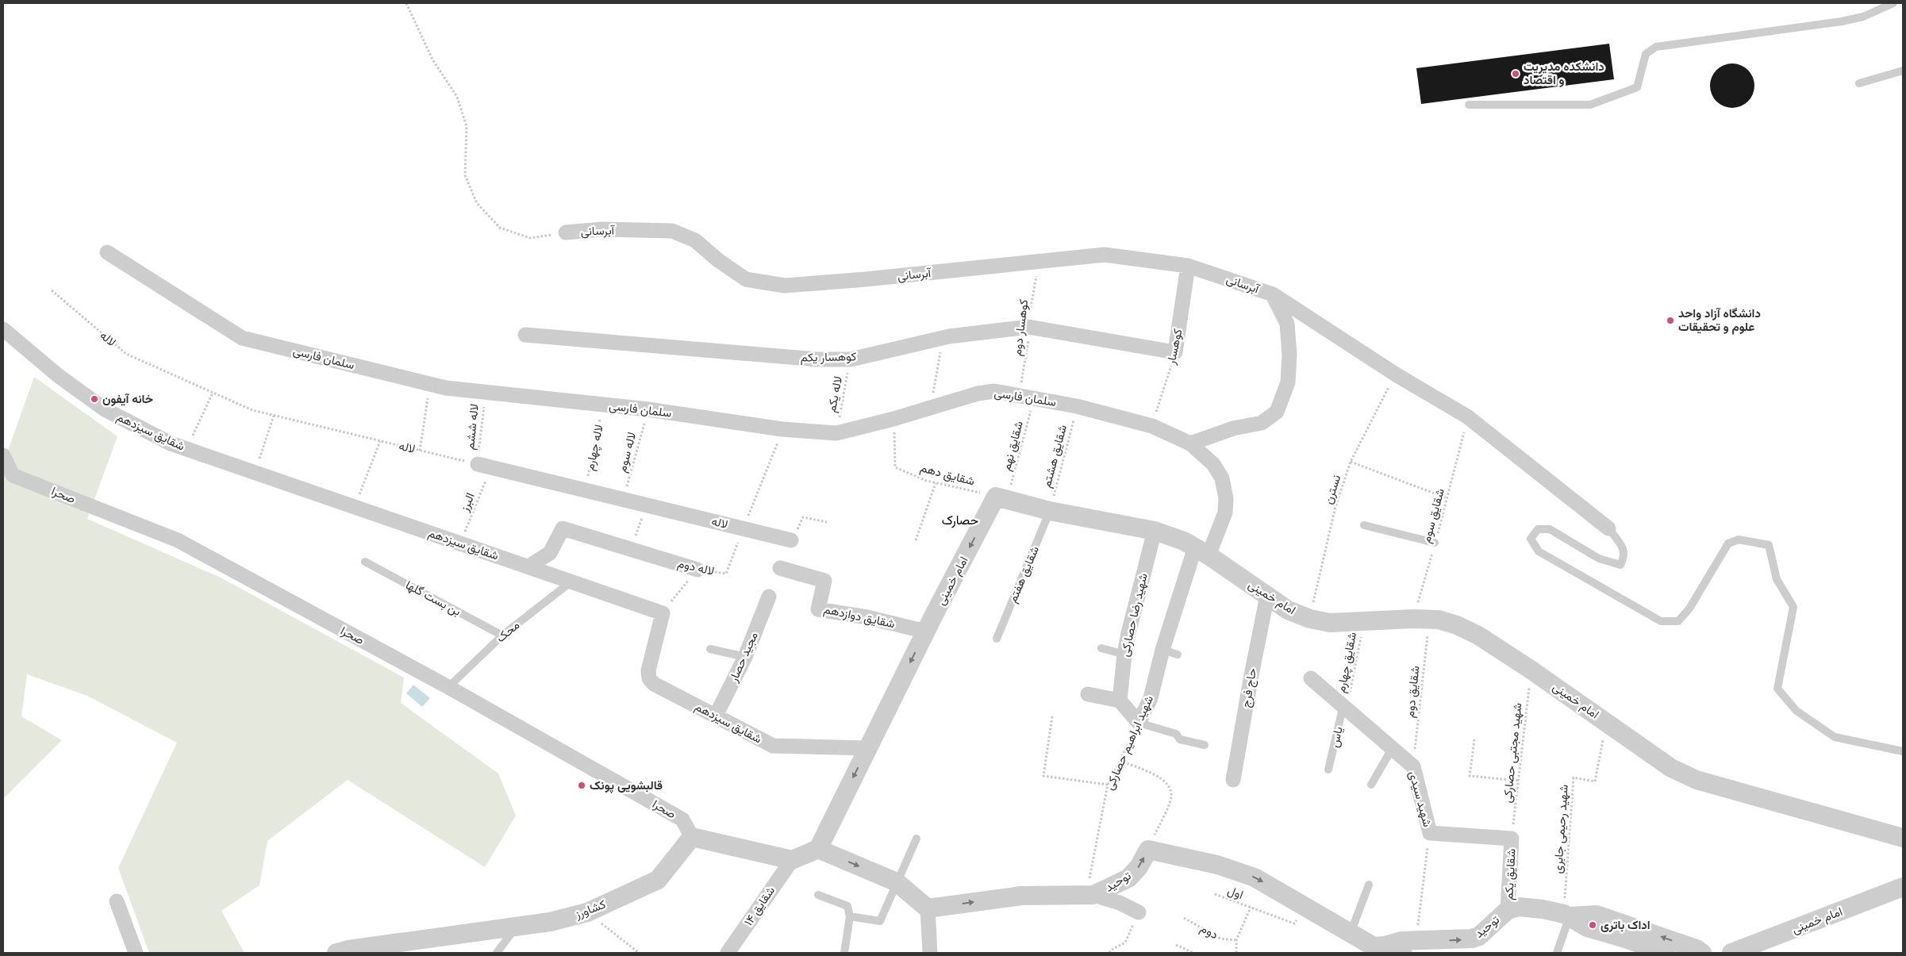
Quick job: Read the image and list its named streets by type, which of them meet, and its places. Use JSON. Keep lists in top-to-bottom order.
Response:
{
  "streets": {
    "street": [
      "آبرسانی",
      "لاله",
      "کوهسار",
      "کوهسار یکم",
      "سلمان فارسی",
      "شقایق سیزدهم",
      "صحرا",
      "لاله دوم",
      "امام خمینی",
      "شهید رضا حصارکی",
      "شقایق دوازدهم",
      "مجید حصار",
      "حاج فرج",
      "شهید ابراهیم حصارکی",
      "شهید سیدی",
      "شقایق یکم",
      "توحید",
      "شقایق ۱۴",
      "کشاورز"
    ],
    "lane": [
      "شقایق هفتم",
      "بن بست گلها",
      "محک",
      "یاس"
    ],
    "path": [
      "کوهسار دوم",
      "لاله یکم",
      "لاله ششم",
      "شقایق نهم",
      "لاله چهارم",
      "لاله سوم",
      "شقایق هشتم",
      "شقایق دهم",
      "نسترن",
      "البرز",
      "شقایق سوم",
      "شقایق چهارم",
      "شقایق دوم",
      "شهید مجتبی حصارکی",
      "شهید رحیمی جابری",
      "اول",
      "دوم"
    ]
  },
  "crossings": [
    ["آبرسانی", "کوهسار دوم"],
    ["آبرسانی", "کوهسار"],
    ["آبرسانی", "سلمان فارسی"],
    ["آبرسانی", "نسترن"],
    ["آبرسانی", "شقایق سوم"],
    ["کوهسار دوم", "کوهسار یکم"],
    ["کوهسار دوم", "سلمان فارسی"],
    ["لاله", "لاله ششم"],
    ["لاله", "لاله چهارم"],
    ["لاله", "لاله سوم"],
    ["لاله", "البرز"],
    ["لاله", "لاله دوم"],
    ["کوهسار", "کوهسار یکم"],
    ["کوهسار", "سلمان فارسی"],
    ["کوهسار یکم", "لاله یکم"],
    ["سلمان فارسی", "لاله یکم"],
    ["سلمان فارسی", "لاله ششم"],
    ["سلمان فارسی", "شقایق نهم"],
    ["سلمان فارسی", "لاله چهارم"],
    ["سلمان فارسی", "لاله سوم"],
    ["سلمان فارسی", "شقایق هشتم"],
    ["سلمان فارسی", "شقایق دهم"],
    ["سلمان فارسی", "لاله دوم"],
    ["لاله ششم", "البرز"],
    ["شقایق سیزدهم", "البرز"],
    ["شقایق سیزدهم", "لاله دوم"],
    ["شقایق سیزدهم", "امام خمینی"],
    ["شقایق سیزدهم", "محک"],
    ["شقایق سیزدهم", "مجید حصار"],
    ["شقایق نهم", "شقایق دهم"],
    ["شقایق نهم", "امام خمینی"],
    ["شقایق هشتم", "شقایق هفتم"],
    ["شقایق هشتم", "امام خمینی"],
    ["شقایق دهم", "امام خمینی"],
    ["نسترن", "امام خمینی"],
    ["صحرا", "محک"],
    ["صحرا", "کشاورز"],
    ["شقایق سوم", "امام خمینی"],
    ["شقایق سوم", "شقایق دوم"],
    ["شقایق هفتم", "امام خمینی"],
    ["امام خمینی", "شهید رضا حصارکی"],
    ["امام خمینی", "شقایق دوازدهم"],
    ["امام خمینی", "شقایق چهارم"],
    ["امام خمینی", "حاج فرج"],
    ["امام خمینی", "شقایق دوم"],
    ["امام خمینی", "شهید ابراهیم حصارکی"],
    ["امام خمینی", "شهید مجتبی حصارکی"],
    ["امام خمینی", "شهید رحیمی جابری"],
    ["بن بست گلها", "محک"],
    ["شقایق چهارم", "یاس"],
    ["شقایق چهارم", "شهید سیدی"],
    ["شقایق دوم", "شهید سیدی"],
    ["یاس", "شهید سیدی"],
    ["شهید ابراهیم حصارکی", "توحید"],
    ["شهید مجتبی حصارکی", "شقایق یکم"],
    ["شهید سیدی", "توحید"],
    ["شهید رحیمی جابری", "توحید"],
    ["شقایق یکم", "توحید"],
    ["توحید", "اول"]
  ],
  "districts": ["حصارک"],
  "places": [
    "دانشکده مدیریت و اقتصاد",
    "دانشگاه آزاد واحد علوم و تحقیقات",
    "خانه آیفون",
    "قالبشویی پونک",
    "اداک باتری"
  ]
}
